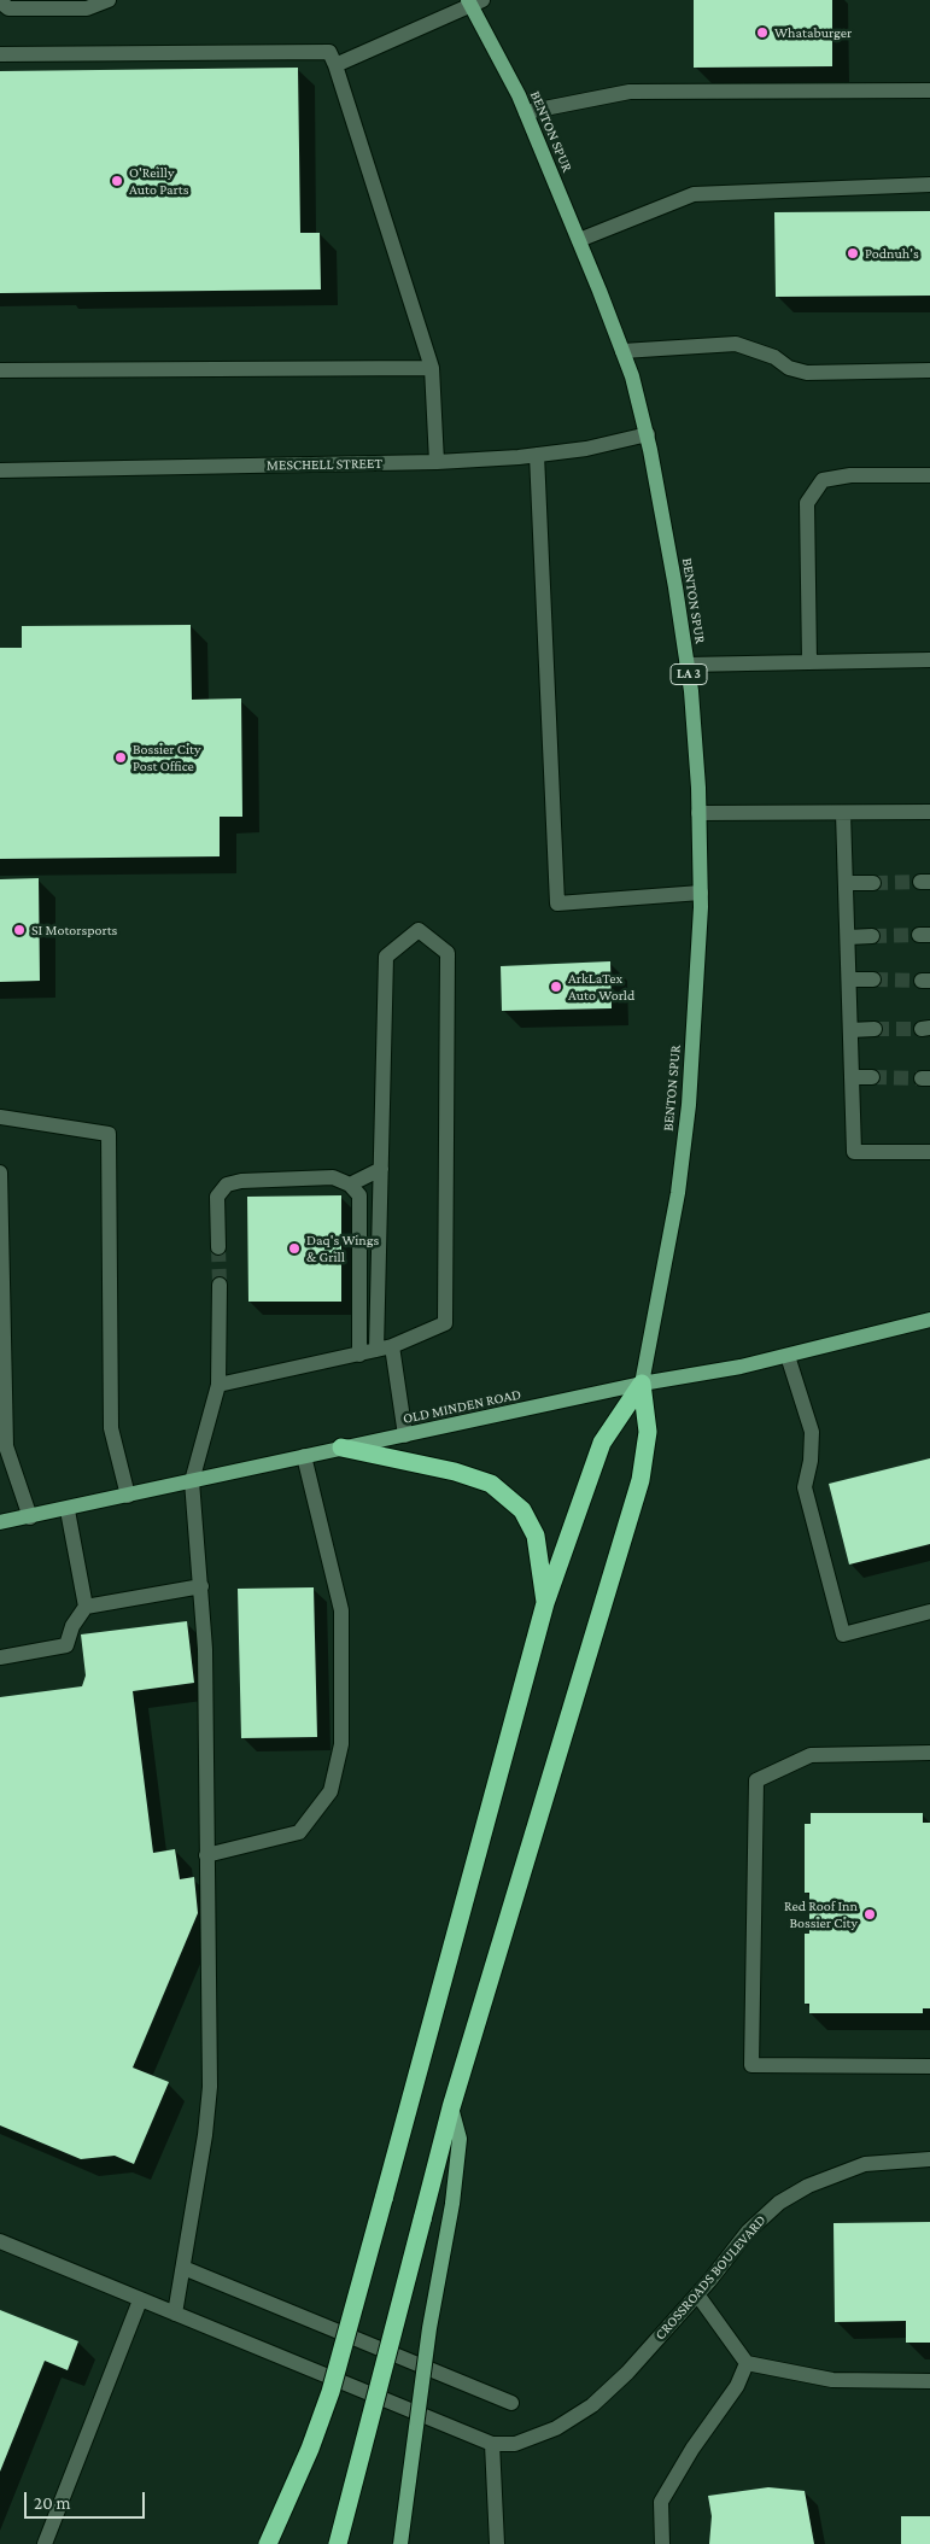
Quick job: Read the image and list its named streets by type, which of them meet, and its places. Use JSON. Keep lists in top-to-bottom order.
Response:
{
  "streets": {
    "main road": ["BENTON SPUR", "LA 3", "OLD MINDEN ROAD"],
    "street": ["MESCHELL STREET", "CROSSROADS BOULEVARD"]
  },
  "crossings": [
    ["BENTON SPUR", "MESCHELL STREET"],
    ["BENTON SPUR", "OLD MINDEN ROAD"]
  ],
  "places": [
    "Whataburger",
    "O'Reilly Auto Parts",
    "Podnuh's",
    "Bossier City Post Office",
    "SI Motorsports",
    "ArkLaTex Auto World",
    "Daq's Wings & Grill",
    "Red Roof Inn Bossier City"
  ],
  "scale_bar": "20 m"
}
